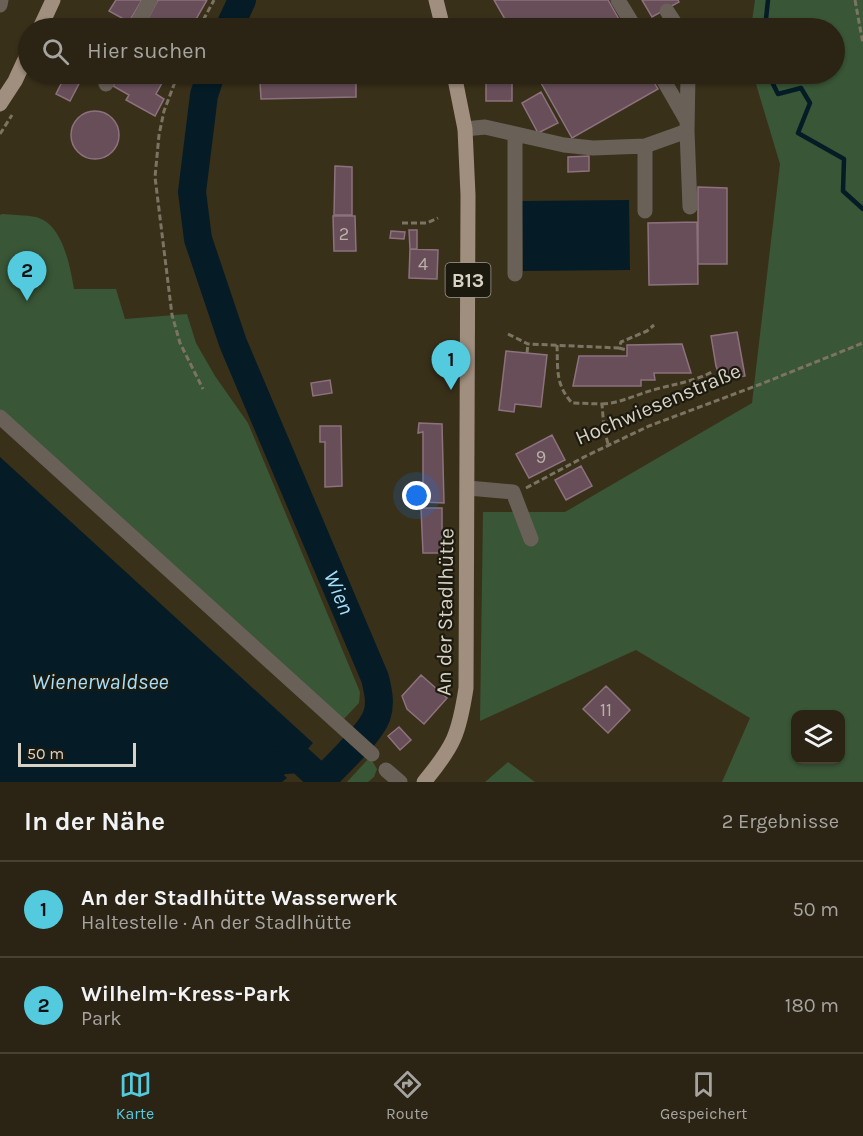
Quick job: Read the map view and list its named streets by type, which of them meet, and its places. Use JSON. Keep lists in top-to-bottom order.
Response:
{
  "streets": {
    "main road": ["B13", "An der Stadlhütte"],
    "path": ["Hochwiesenstraße"]
  },
  "water": ["Wien", "Wienerwaldsee"],
  "house_numbers": [
    "2",
    "4",
    "9",
    "11"
  ],
  "scale_bar": "50 m",
  "page": {
    "search": "Hier suchen",
    "pins": ["2", "1"],
    "scale": "50 m",
    "heading": ["In der Nähe", "2 Ergebnisse"],
    "list": [
      {
        "mark": "1",
        "name": "An der Stadlhütte Wasserwerk",
        "note": "Haltestelle · An der Stadlhütte",
        "value": "50 m"
      },
      {
        "mark": "2",
        "name": "Wilhelm-Kress-Park",
        "note": "Park",
        "value": "180 m"
      }
    ],
    "nav": ["Karte", "Route", "Gespeichert"]
  }
}
